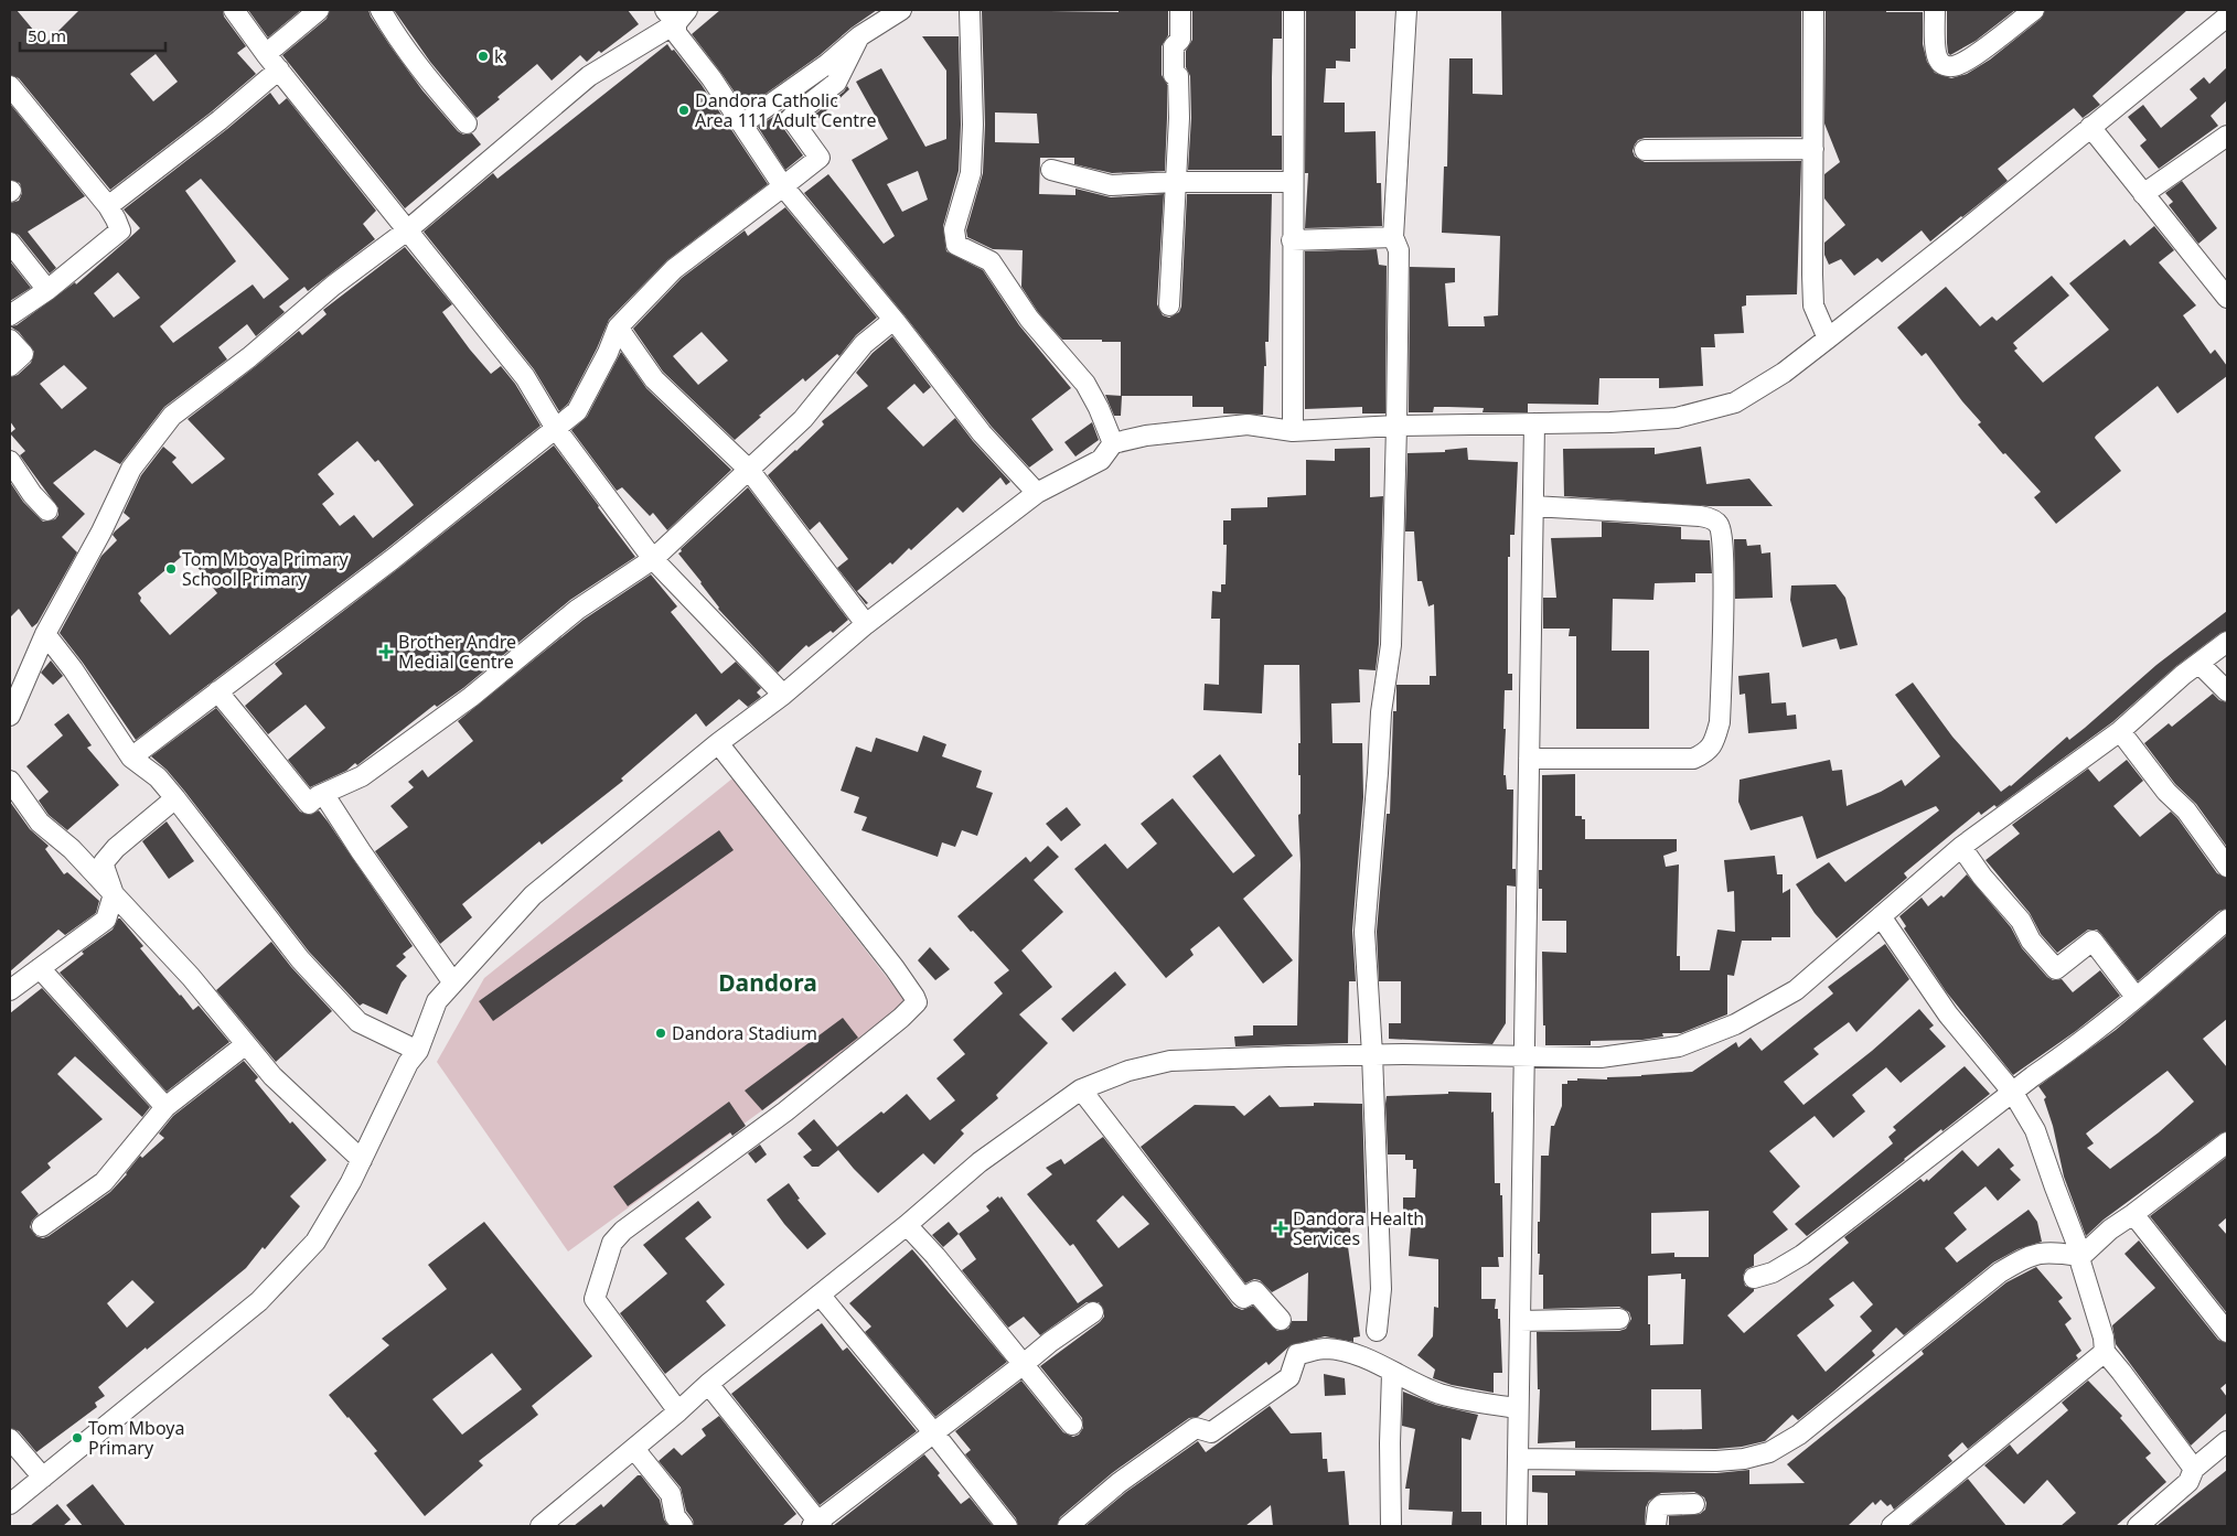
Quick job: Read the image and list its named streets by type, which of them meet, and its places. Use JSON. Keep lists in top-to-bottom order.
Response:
{
  "districts": ["Dandora"],
  "places": {
    "other": [
      "k",
      "Dandora Catholic Area 111 Adult Centre",
      "Tom Mboya Primary School Primary",
      "Dandora Stadium",
      "Tom Mboya Primary"
    ],
    "health": ["Brother Andre Medial Centre", "Dandora Health Services"]
  },
  "scale_bar": "50 m"
}
